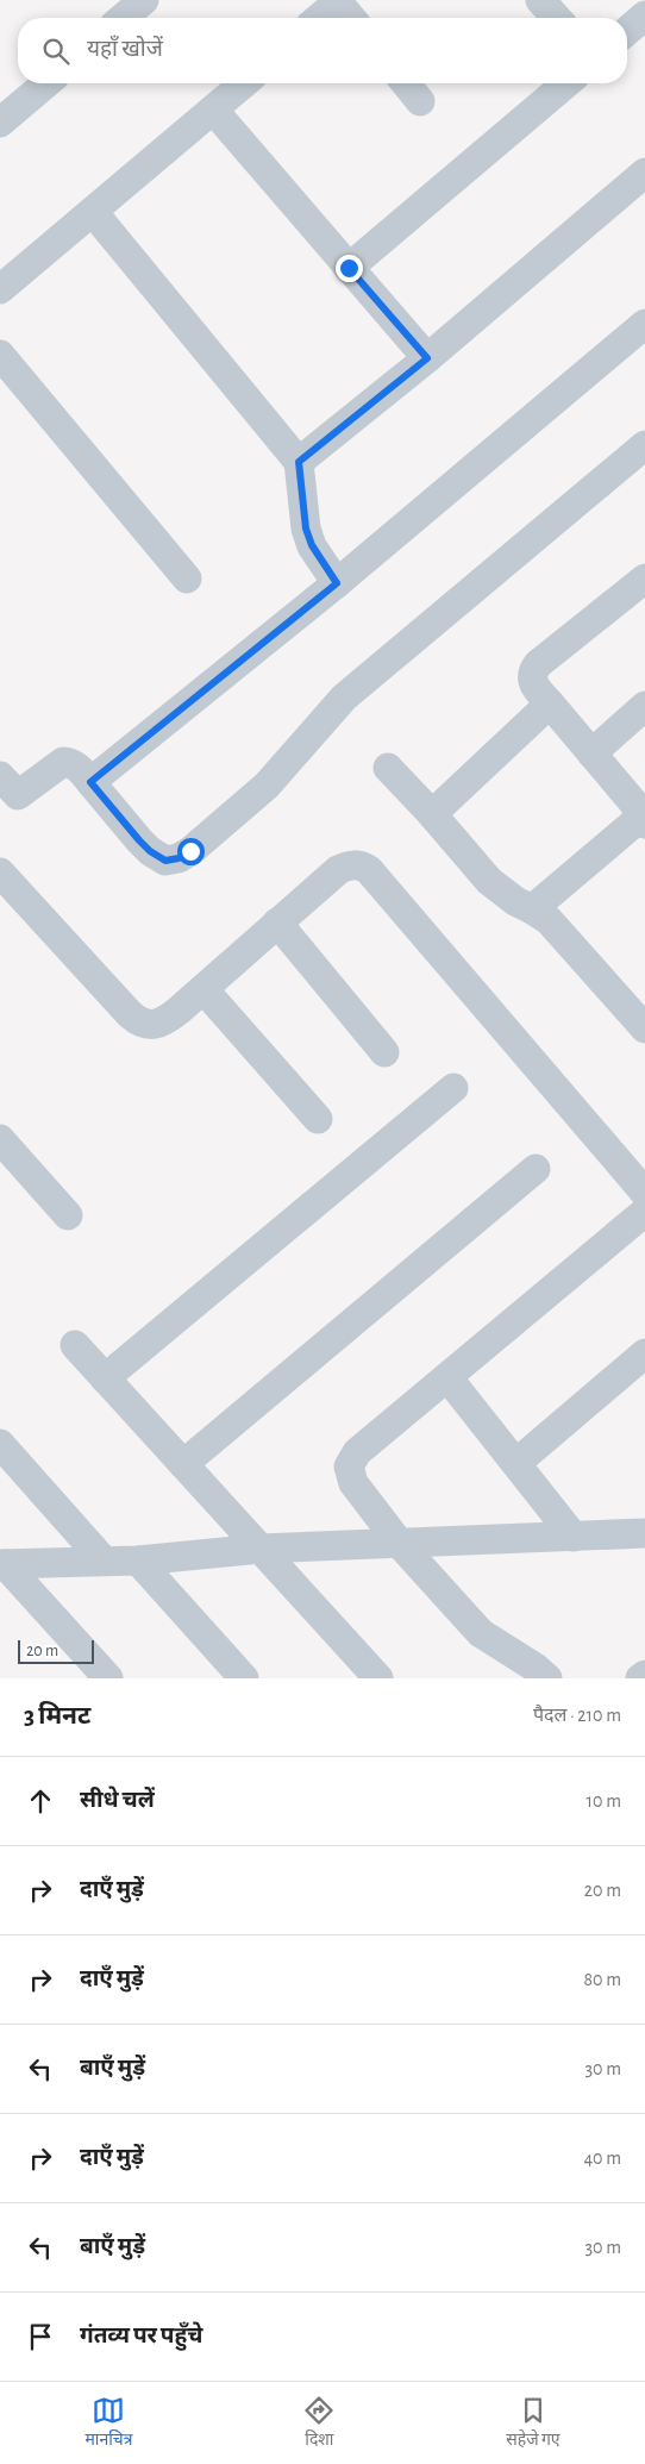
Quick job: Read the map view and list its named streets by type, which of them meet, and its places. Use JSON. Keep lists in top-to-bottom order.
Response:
{
  "scale_bar": "20 m",
  "page": {
    "search": "यहाँ खोजें",
    "scale": "20 m",
    "heading": ["3 मिनट", "पैदल · 210 m"],
    "list": [
      ["सीधे चलें", "10 m"],
      ["दाएँ मुड़ें", "20 m"],
      ["दाएँ मुड़ें", "80 m"],
      ["बाएँ मुड़ें", "30 m"],
      ["दाएँ मुड़ें", "40 m"],
      ["बाएँ मुड़ें", "30 m"],
      "गंतव्य पर पहुँचे"
    ],
    "nav": ["मानचित्र", "दिशा", "सहेजे गए"]
  }
}
